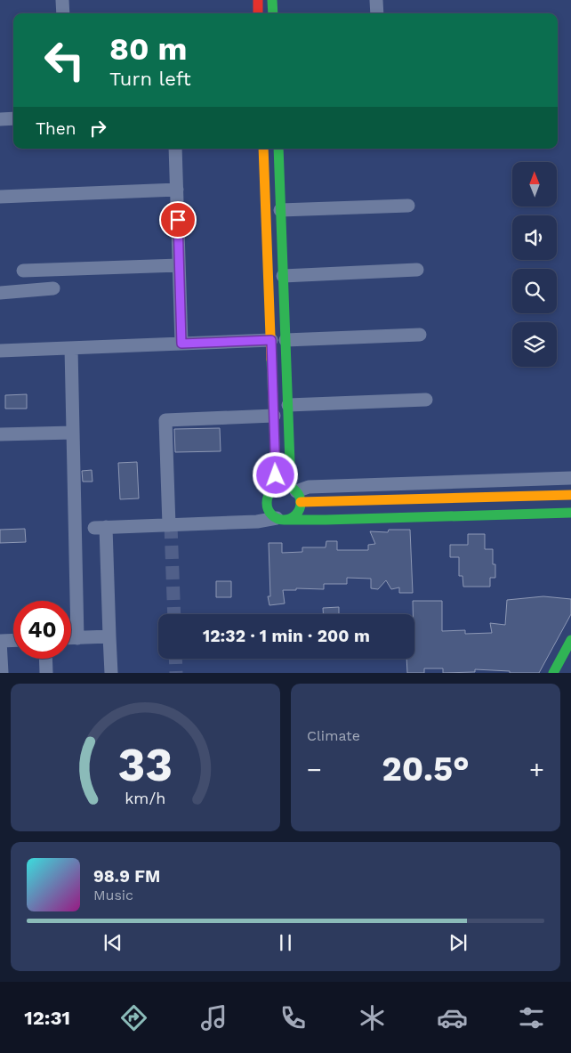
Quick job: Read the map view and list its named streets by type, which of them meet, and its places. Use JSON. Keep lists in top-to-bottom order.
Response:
{
  "north": "top",
  "page": {
    "turn": ["80 m", "Turn left"],
    "then": "Then",
    "limit": "40",
    "trip": "12:32 · 1 min · 200 m",
    "tile": "Climate",
    "heat": ["−", "20.5°", "+"],
    "song": ["98.9 FM", "Music"],
    "tabs": "12:31",
    "gauge": ["33", "km/h"]
  }
}
